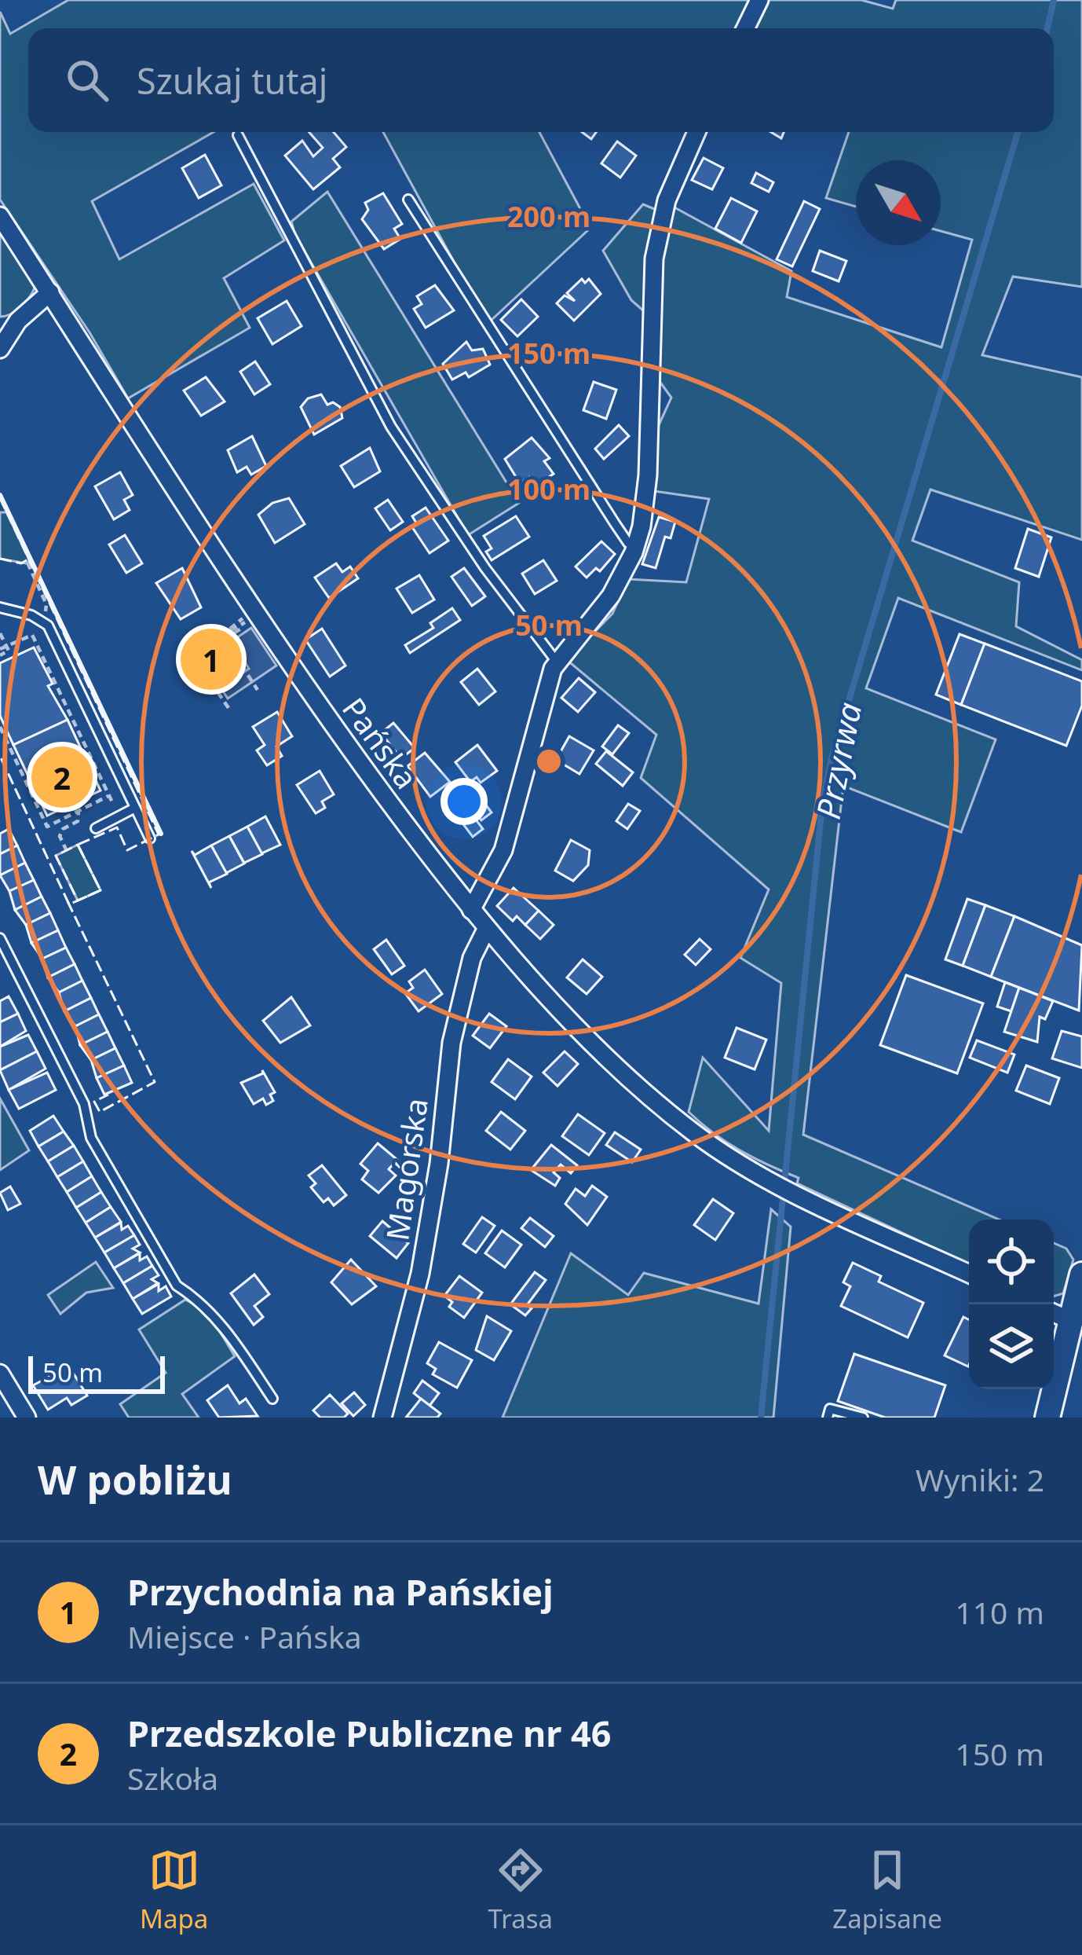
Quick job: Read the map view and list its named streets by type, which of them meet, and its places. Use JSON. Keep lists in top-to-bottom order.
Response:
{
  "streets": {
    "street": ["Pańska", "Magórska"]
  },
  "crossings": [
    ["Pańska", "Magórska"]
  ],
  "water": ["Przyrwa"],
  "scale_bar": "50 m",
  "north": "bottom right",
  "page": {
    "search": "Szukaj tutaj",
    "pins": ["1", "2"],
    "scale": "50 m",
    "heading": ["W pobliżu", "Wyniki: 2"],
    "list": [
      {
        "mark": "1",
        "name": "Przychodnia na Pańskiej",
        "note": "Miejsce · Pańska",
        "value": "110 m"
      },
      {
        "mark": "2",
        "name": "Przedszkole Publiczne nr 46",
        "note": "Szkoła",
        "value": "150 m"
      }
    ],
    "nav": ["Mapa", "Trasa", "Zapisane"]
  },
  "rings": [
    "200 m",
    "150 m",
    "100 m",
    "50 m"
  ]
}
